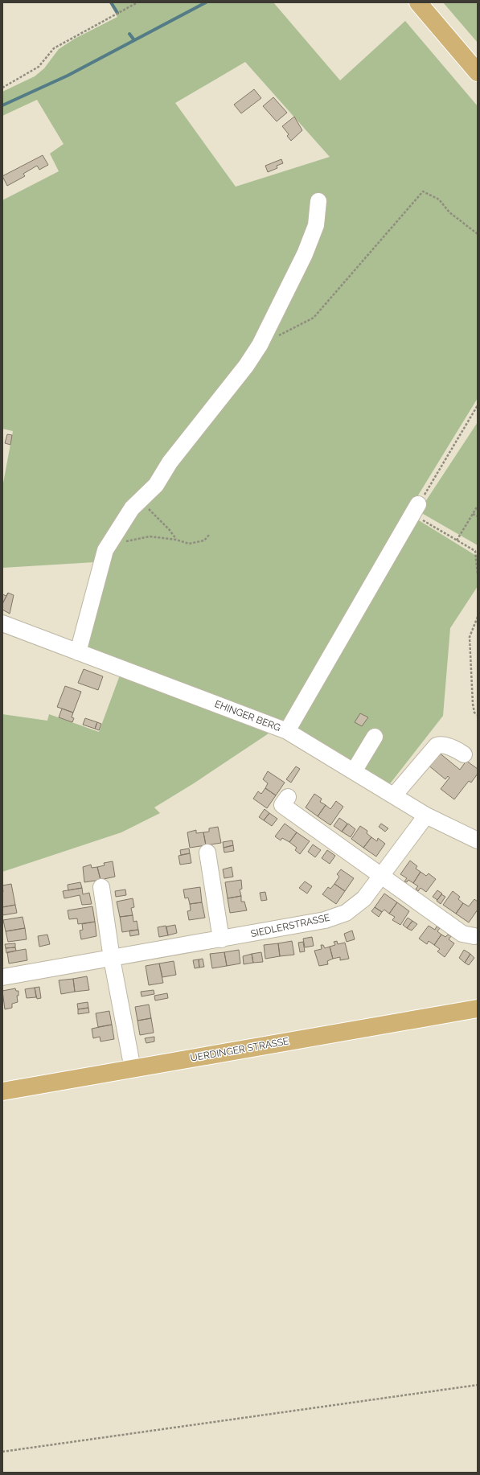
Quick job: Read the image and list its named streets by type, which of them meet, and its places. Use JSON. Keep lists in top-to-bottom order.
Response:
{
  "streets": {
    "main road": ["UERDINGER STRASSE"],
    "street": ["EHINGER BERG", "SIEDLERSTRASSE"]
  },
  "crossings": [
    ["EHINGER BERG", "SIEDLERSTRASSE"]
  ]
}
